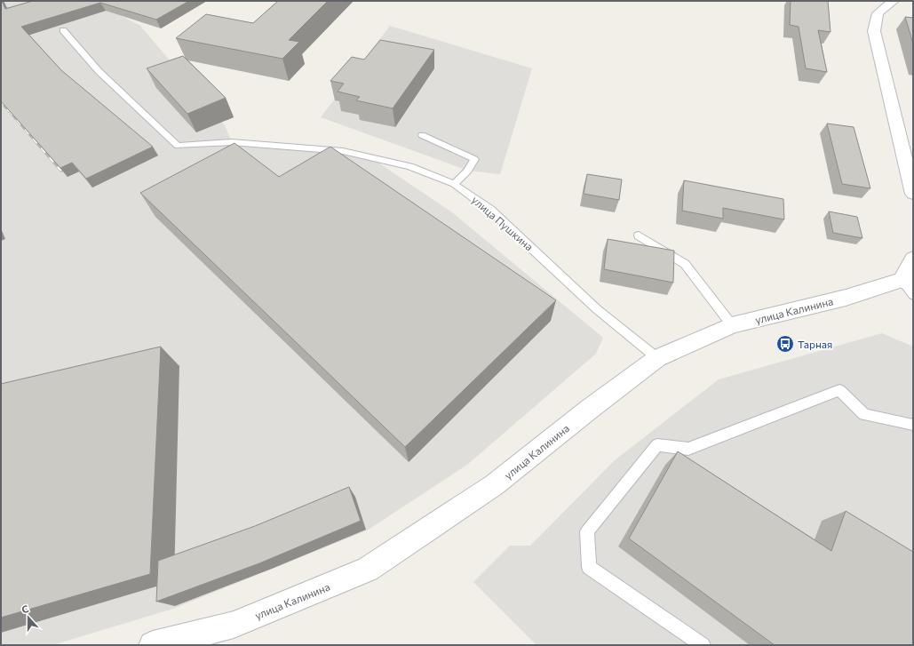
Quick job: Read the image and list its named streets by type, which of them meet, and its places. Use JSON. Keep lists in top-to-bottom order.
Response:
{
  "streets": {
    "main road": ["улица Калинина"],
    "lane": ["улица Пушкина"]
  },
  "crossings": [
    ["улица Пушкина", "улица Калинина"]
  ],
  "places": {
    "bus stop": ["Тарная"]
  },
  "north": "top"
}
